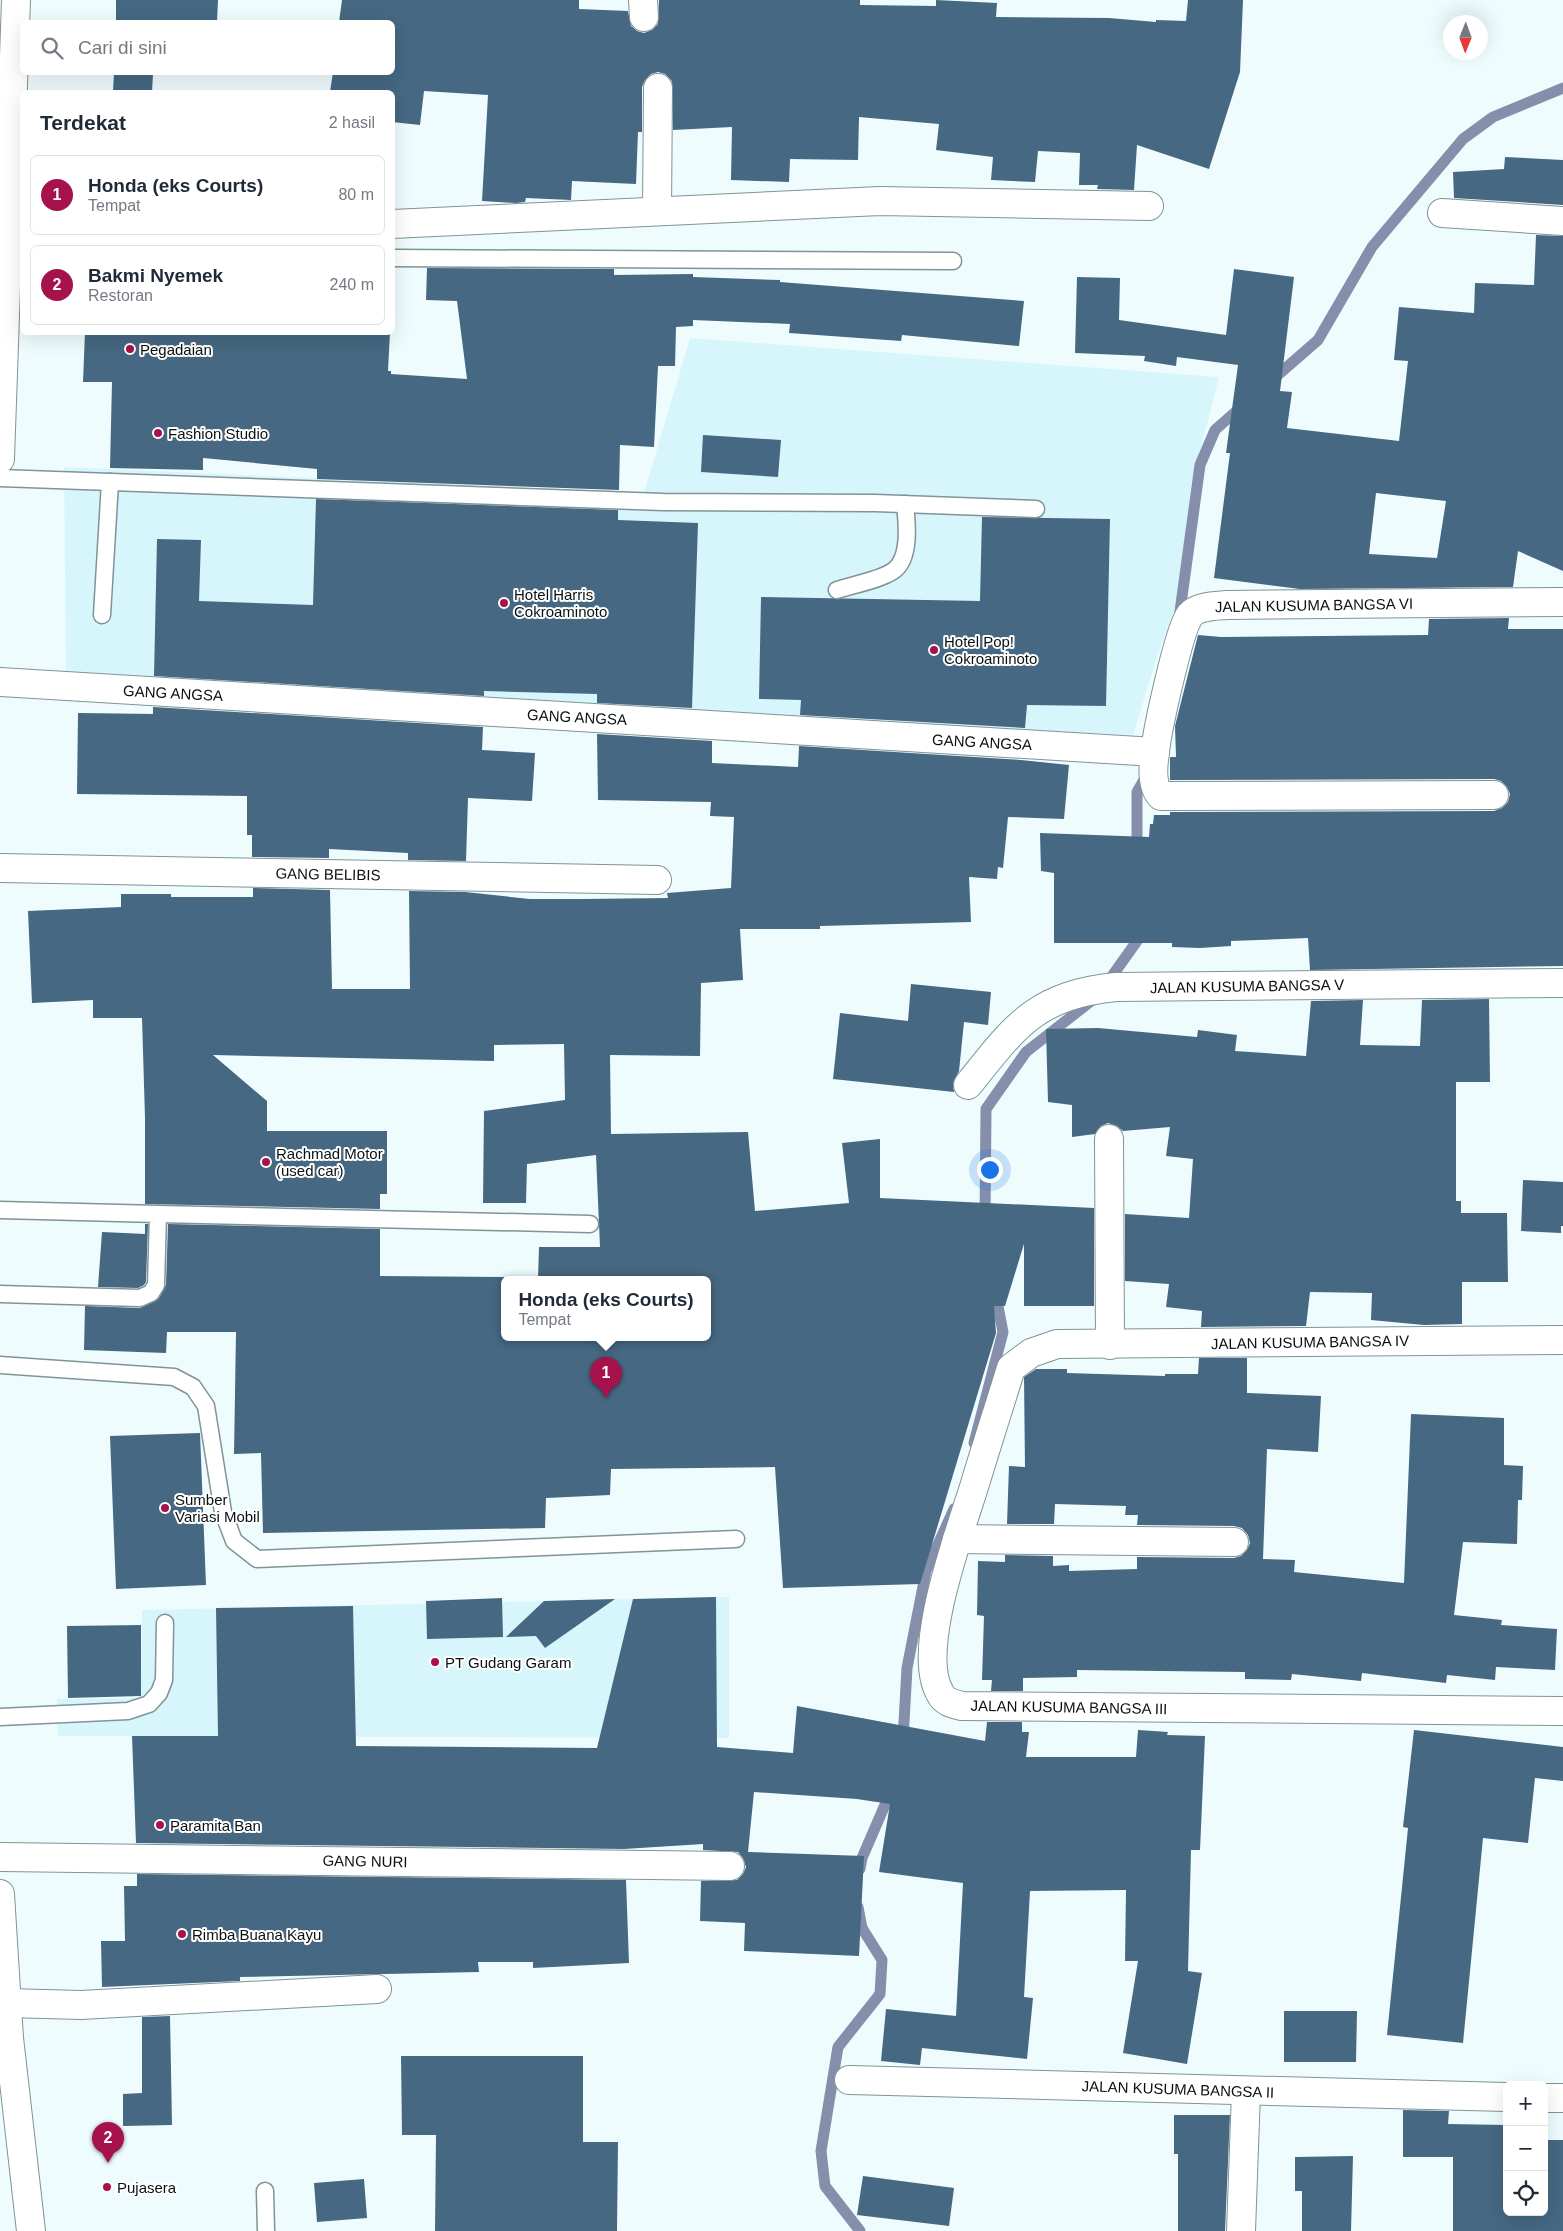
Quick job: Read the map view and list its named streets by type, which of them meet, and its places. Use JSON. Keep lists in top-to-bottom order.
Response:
{
  "streets": {
    "main road": [
      "JALAN KUSUMA BANGSA VI",
      "GANG ANGSA",
      "GANG BELIBIS",
      "JALAN KUSUMA BANGSA V",
      "JALAN KUSUMA BANGSA IV",
      "JALAN KUSUMA BANGSA III",
      "GANG NURI",
      "JALAN KUSUMA BANGSA II"
    ]
  },
  "crossings": [
    ["JALAN KUSUMA BANGSA VI", "GANG ANGSA"],
    ["JALAN KUSUMA BANGSA IV", "JALAN KUSUMA BANGSA III"]
  ],
  "places": [
    "Pegadaian",
    "Fashion Studio",
    "Hotel Harris Cokroaminoto",
    "Hotel Pop! Cokroaminoto",
    "Rachmad Motor (used car)",
    "Sumber Variasi Mobil",
    "PT Gudang Garam",
    "Paramita Ban",
    "Rimba Buana Kayu",
    "Pujasera"
  ],
  "north": "bottom",
  "page": {
    "search": "Cari di sini",
    "heading": ["Terdekat", "2 hasil"],
    "list": [
      {
        "mark": "1",
        "name": "Honda (eks Courts)",
        "note": "Tempat",
        "value": "80 m"
      },
      {
        "mark": "2",
        "name": "Bakmi Nyemek",
        "note": "Restoran",
        "value": "240 m"
      }
    ],
    "popup": ["Honda (eks Courts)", "Tempat"],
    "pins": ["1", "2"],
    "map_buttons": ["+", "−"]
  }
}
